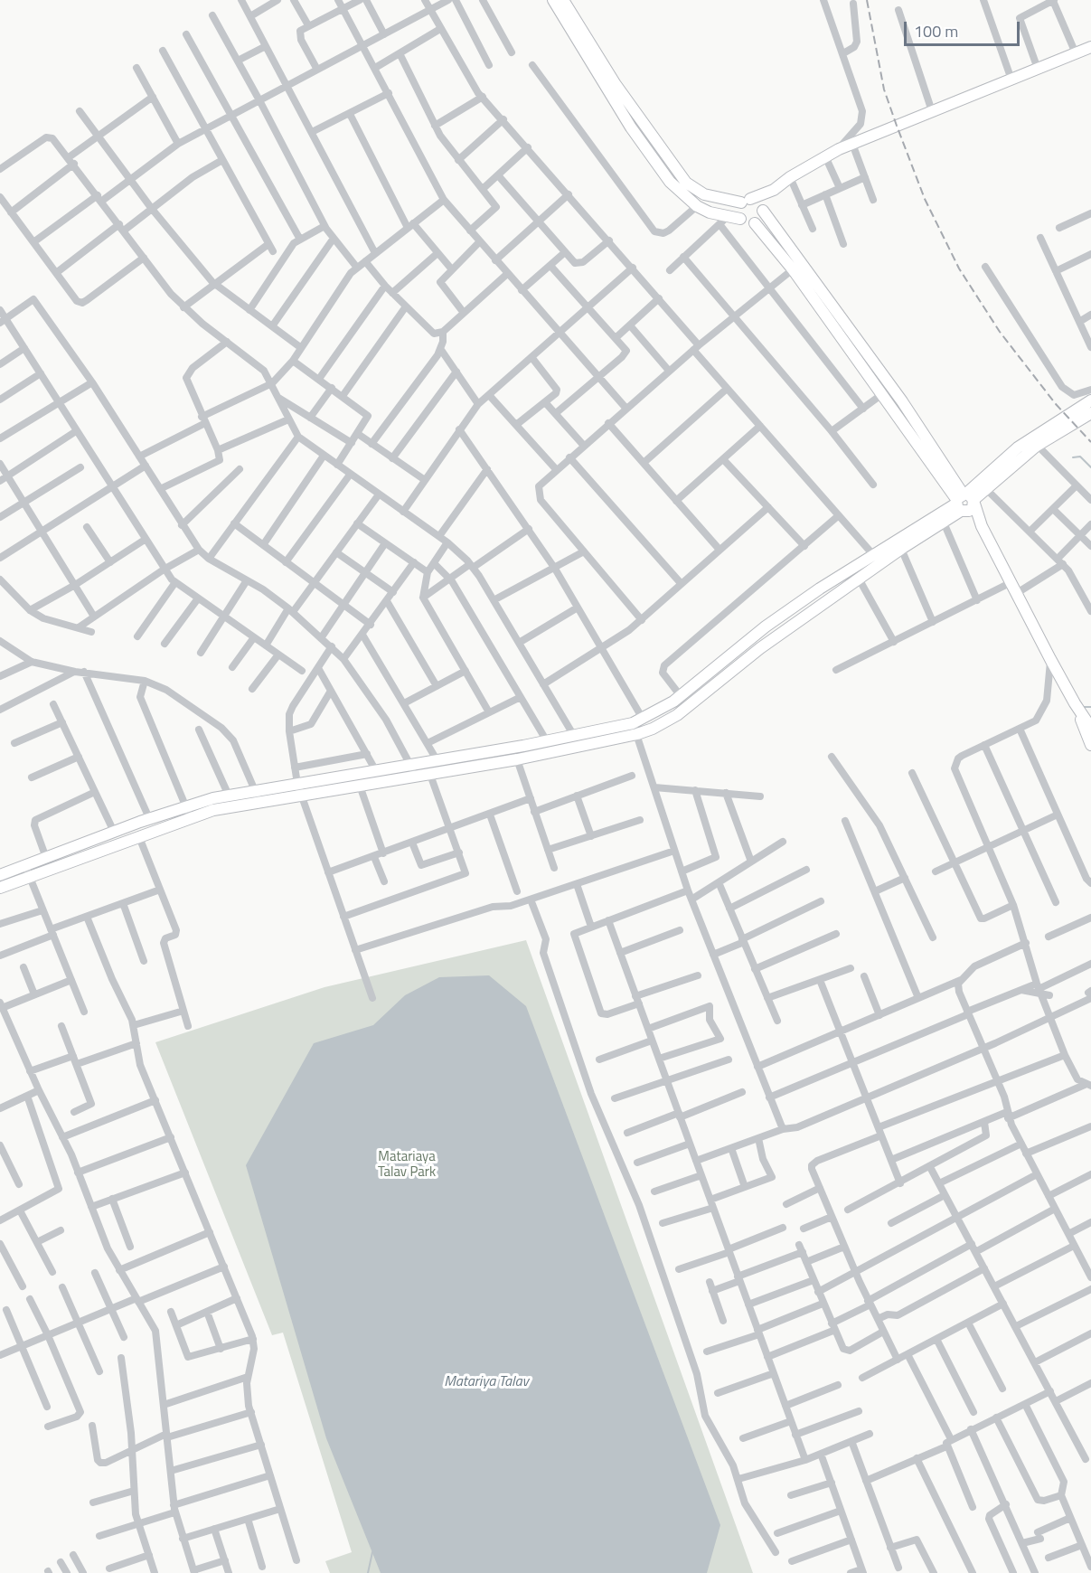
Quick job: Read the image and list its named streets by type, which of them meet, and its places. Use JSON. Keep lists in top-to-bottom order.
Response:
{
  "water": ["Matariya Talav"],
  "parks": ["Matariaya Talav Park"],
  "scale_bar": "100 m"
}
